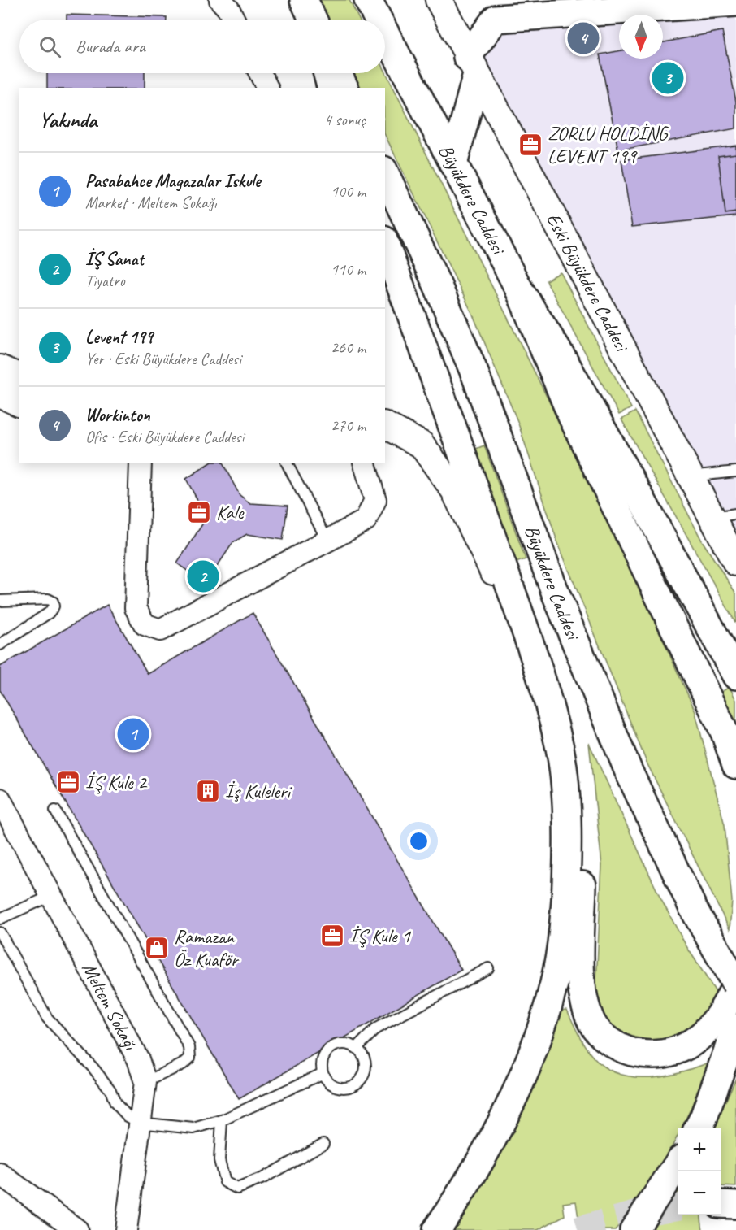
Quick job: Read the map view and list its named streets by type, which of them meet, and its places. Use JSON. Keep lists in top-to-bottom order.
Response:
{
  "streets": {
    "main road": ["Büyükdere Caddesi"],
    "street": ["Eski Büyükdere Caddesi", "Meltem Sokağı"]
  },
  "places": {
    "office": [
      "ZORLU HOLDİNG LEVENT 199",
      "Kale",
      "İŞ Kule 2",
      "İŞ Kule 1"
    ],
    "building": ["İş Kuleleri"],
    "shop": ["Ramazan Öz Kuaför"]
  },
  "north": "bottom",
  "page": {
    "search": "Burada ara",
    "pins": [
      "4",
      "3",
      "2",
      "1"
    ],
    "heading": ["Yakında", "4 sonuç"],
    "list": [
      {
        "mark": "1",
        "name": "Pasabahce Magazalar Iskule",
        "note": "Market · Meltem Sokağı",
        "value": "100 m"
      },
      {
        "mark": "2",
        "name": "İŞ Sanat",
        "note": "Tiyatro",
        "value": "110 m"
      },
      {
        "mark": "3",
        "name": "Levent 199",
        "note": "Yer · Eski Büyükdere Caddesi",
        "value": "260 m"
      },
      {
        "mark": "4",
        "name": "Workinton",
        "note": "Ofis · Eski Büyükdere Caddesi",
        "value": "270 m"
      }
    ],
    "map_buttons": ["+", "−"]
  }
}
